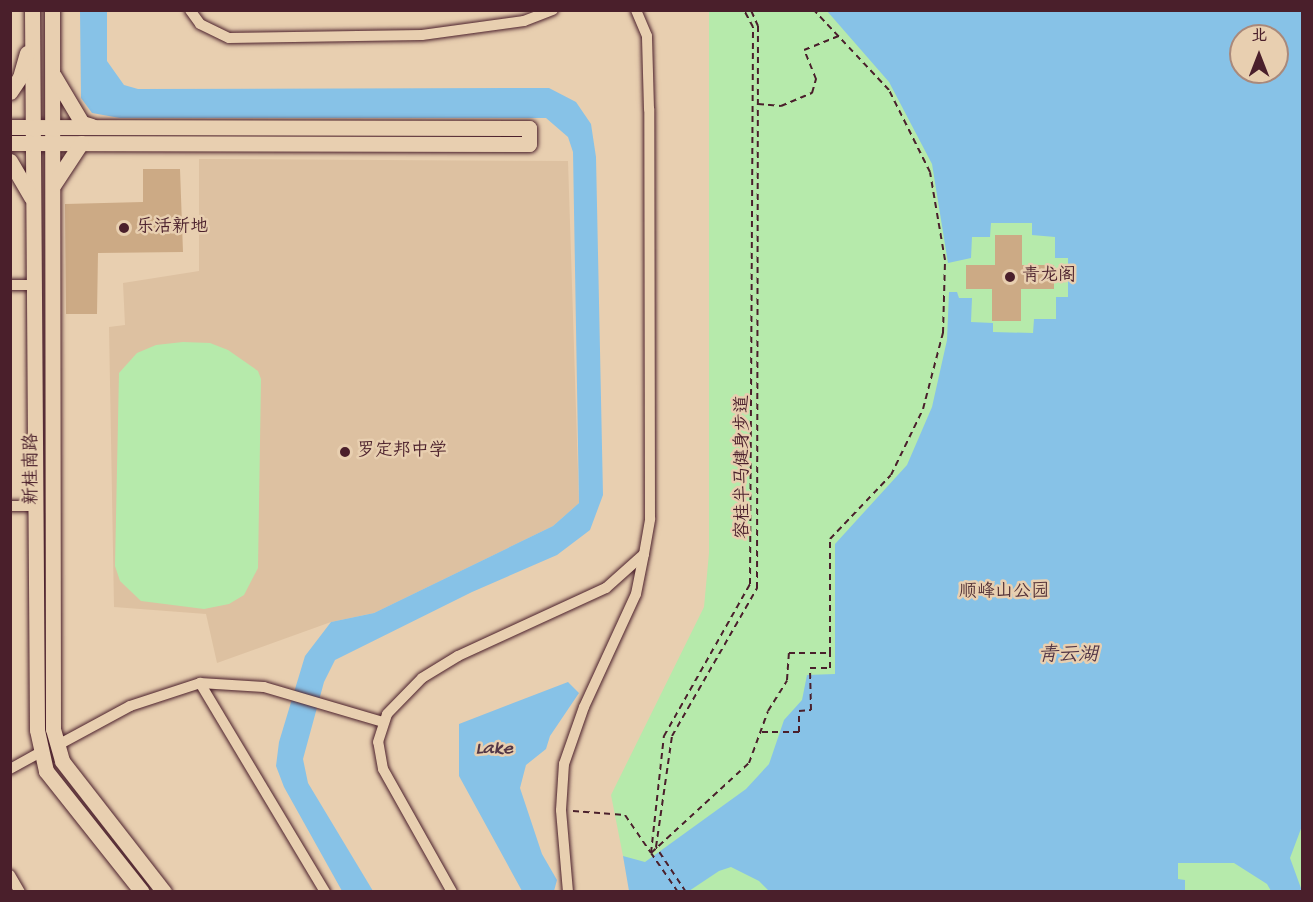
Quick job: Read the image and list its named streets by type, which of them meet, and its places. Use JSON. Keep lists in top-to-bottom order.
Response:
{
  "streets": {
    "main road": ["新桂南路"],
    "path": ["容桂半马健身步道"]
  },
  "water": ["青云湖", "Lake"],
  "parks": ["顺峰山公园"],
  "places": ["乐活新地", "青龙阁", "罗定邦中学"],
  "north": "top"
}
